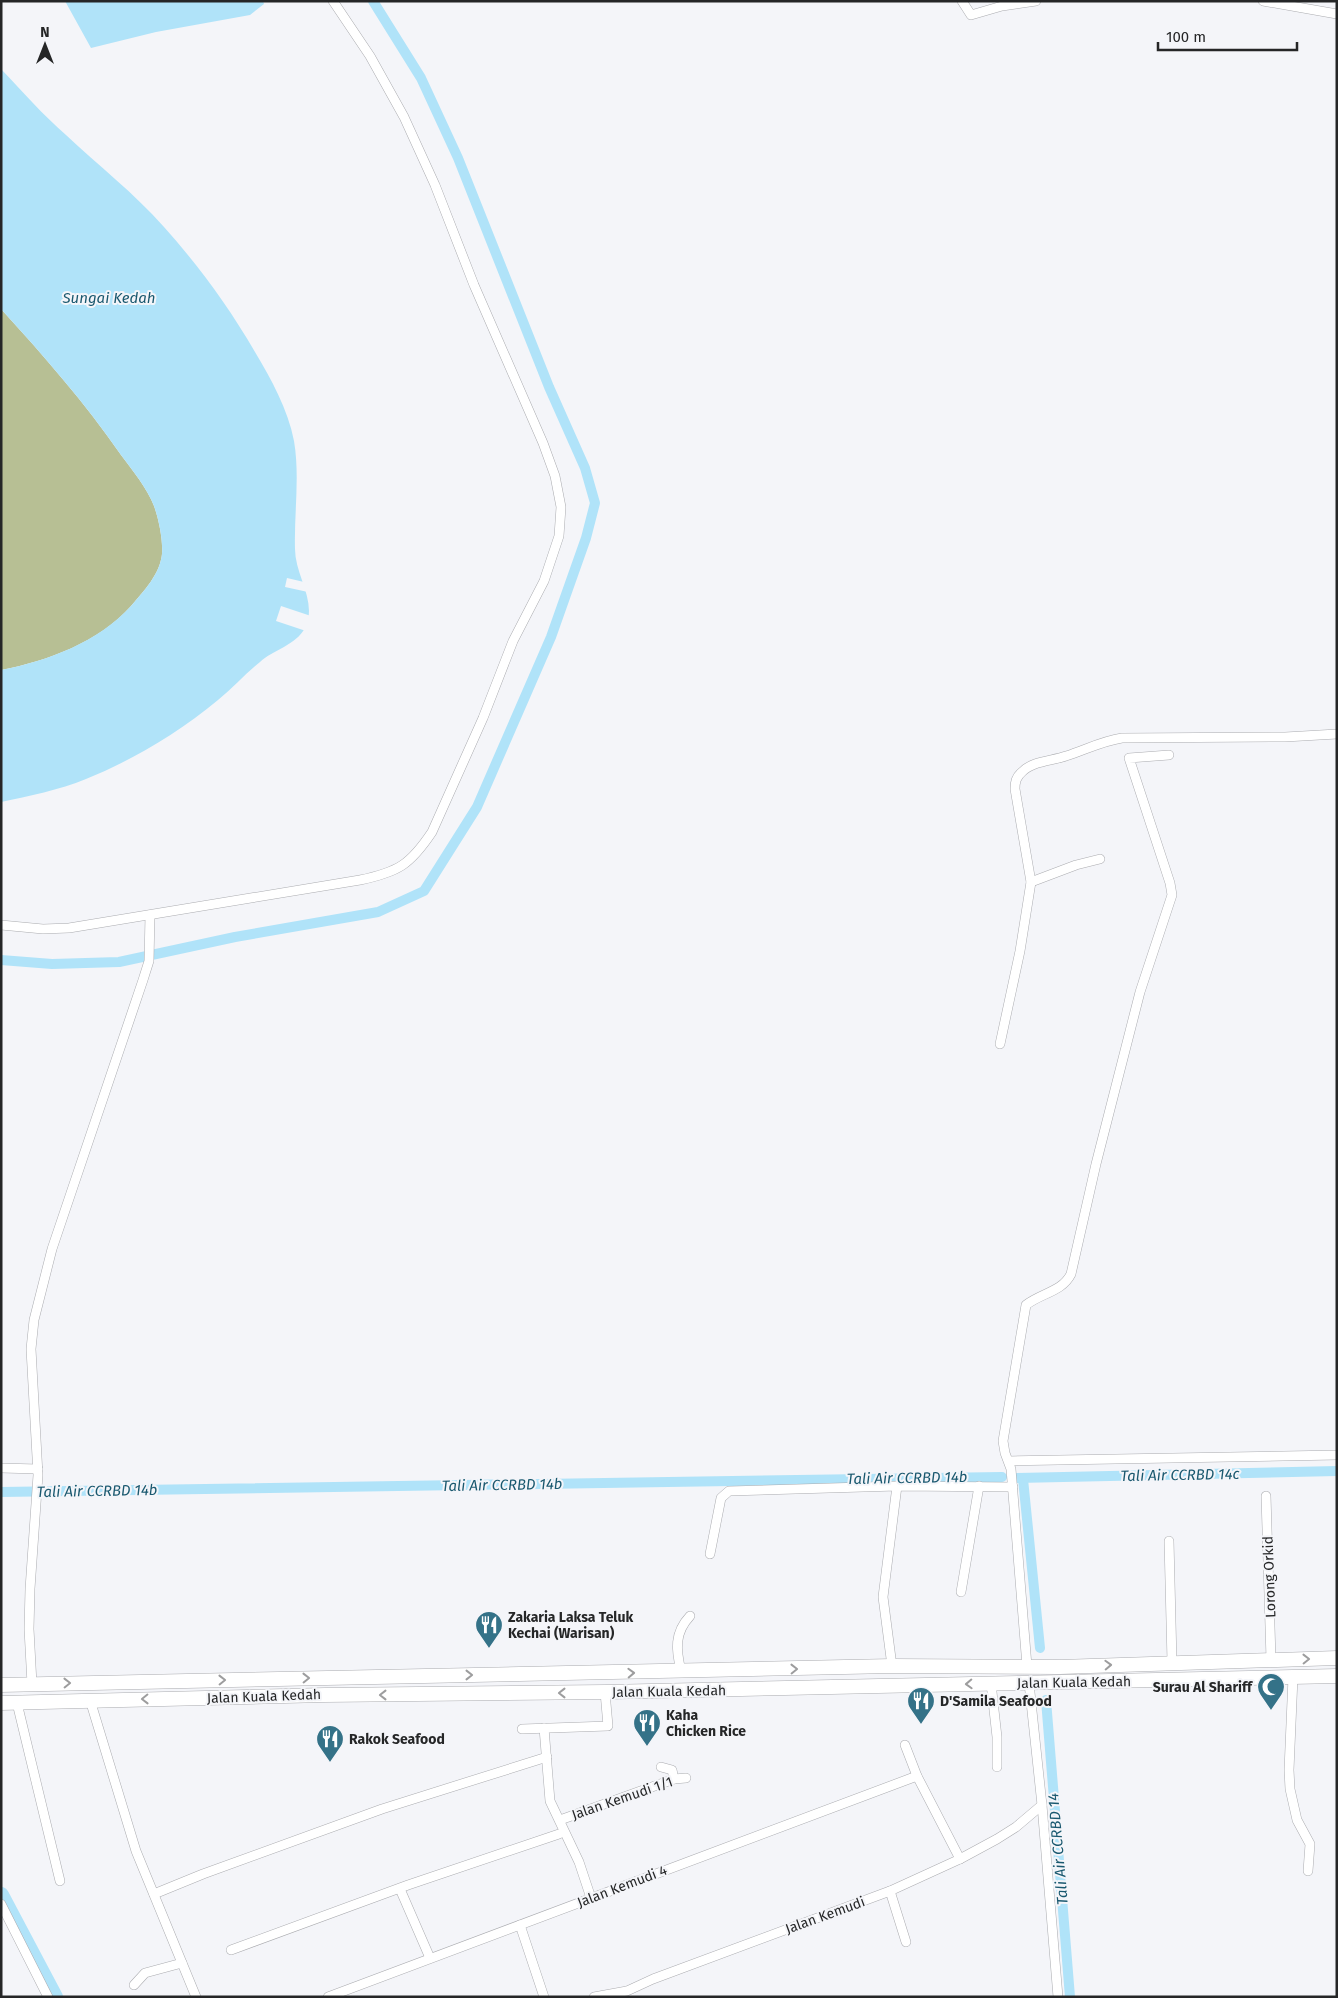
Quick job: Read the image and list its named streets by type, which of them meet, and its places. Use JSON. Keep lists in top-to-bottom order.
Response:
{
  "streets": {
    "main road": ["Jalan Kuala Kedah"],
    "street": [
      "Lorong Orkid",
      "Jalan Kemudi 1/1",
      "Jalan Kemudi 4",
      "Jalan Kemudi"
    ]
  },
  "crossings": [
    ["Lorong Orkid", "Jalan Kuala Kedah"]
  ],
  "water": [
    "Sungai Kedah",
    "Tali Air CCRBD 14c",
    "Tali Air CCRBD 14b",
    "Tali Air CCRBD 14"
  ],
  "places": {
    "restaurant": [
      "Zakaria Laksa Teluk Kechai (Warisan)",
      "D'Samila Seafood",
      "Kaha Chicken Rice",
      "Rakok Seafood"
    ],
    "mosque": ["Surau Al Shariff"]
  },
  "scale_bar": "100 m",
  "north": "top"
}
